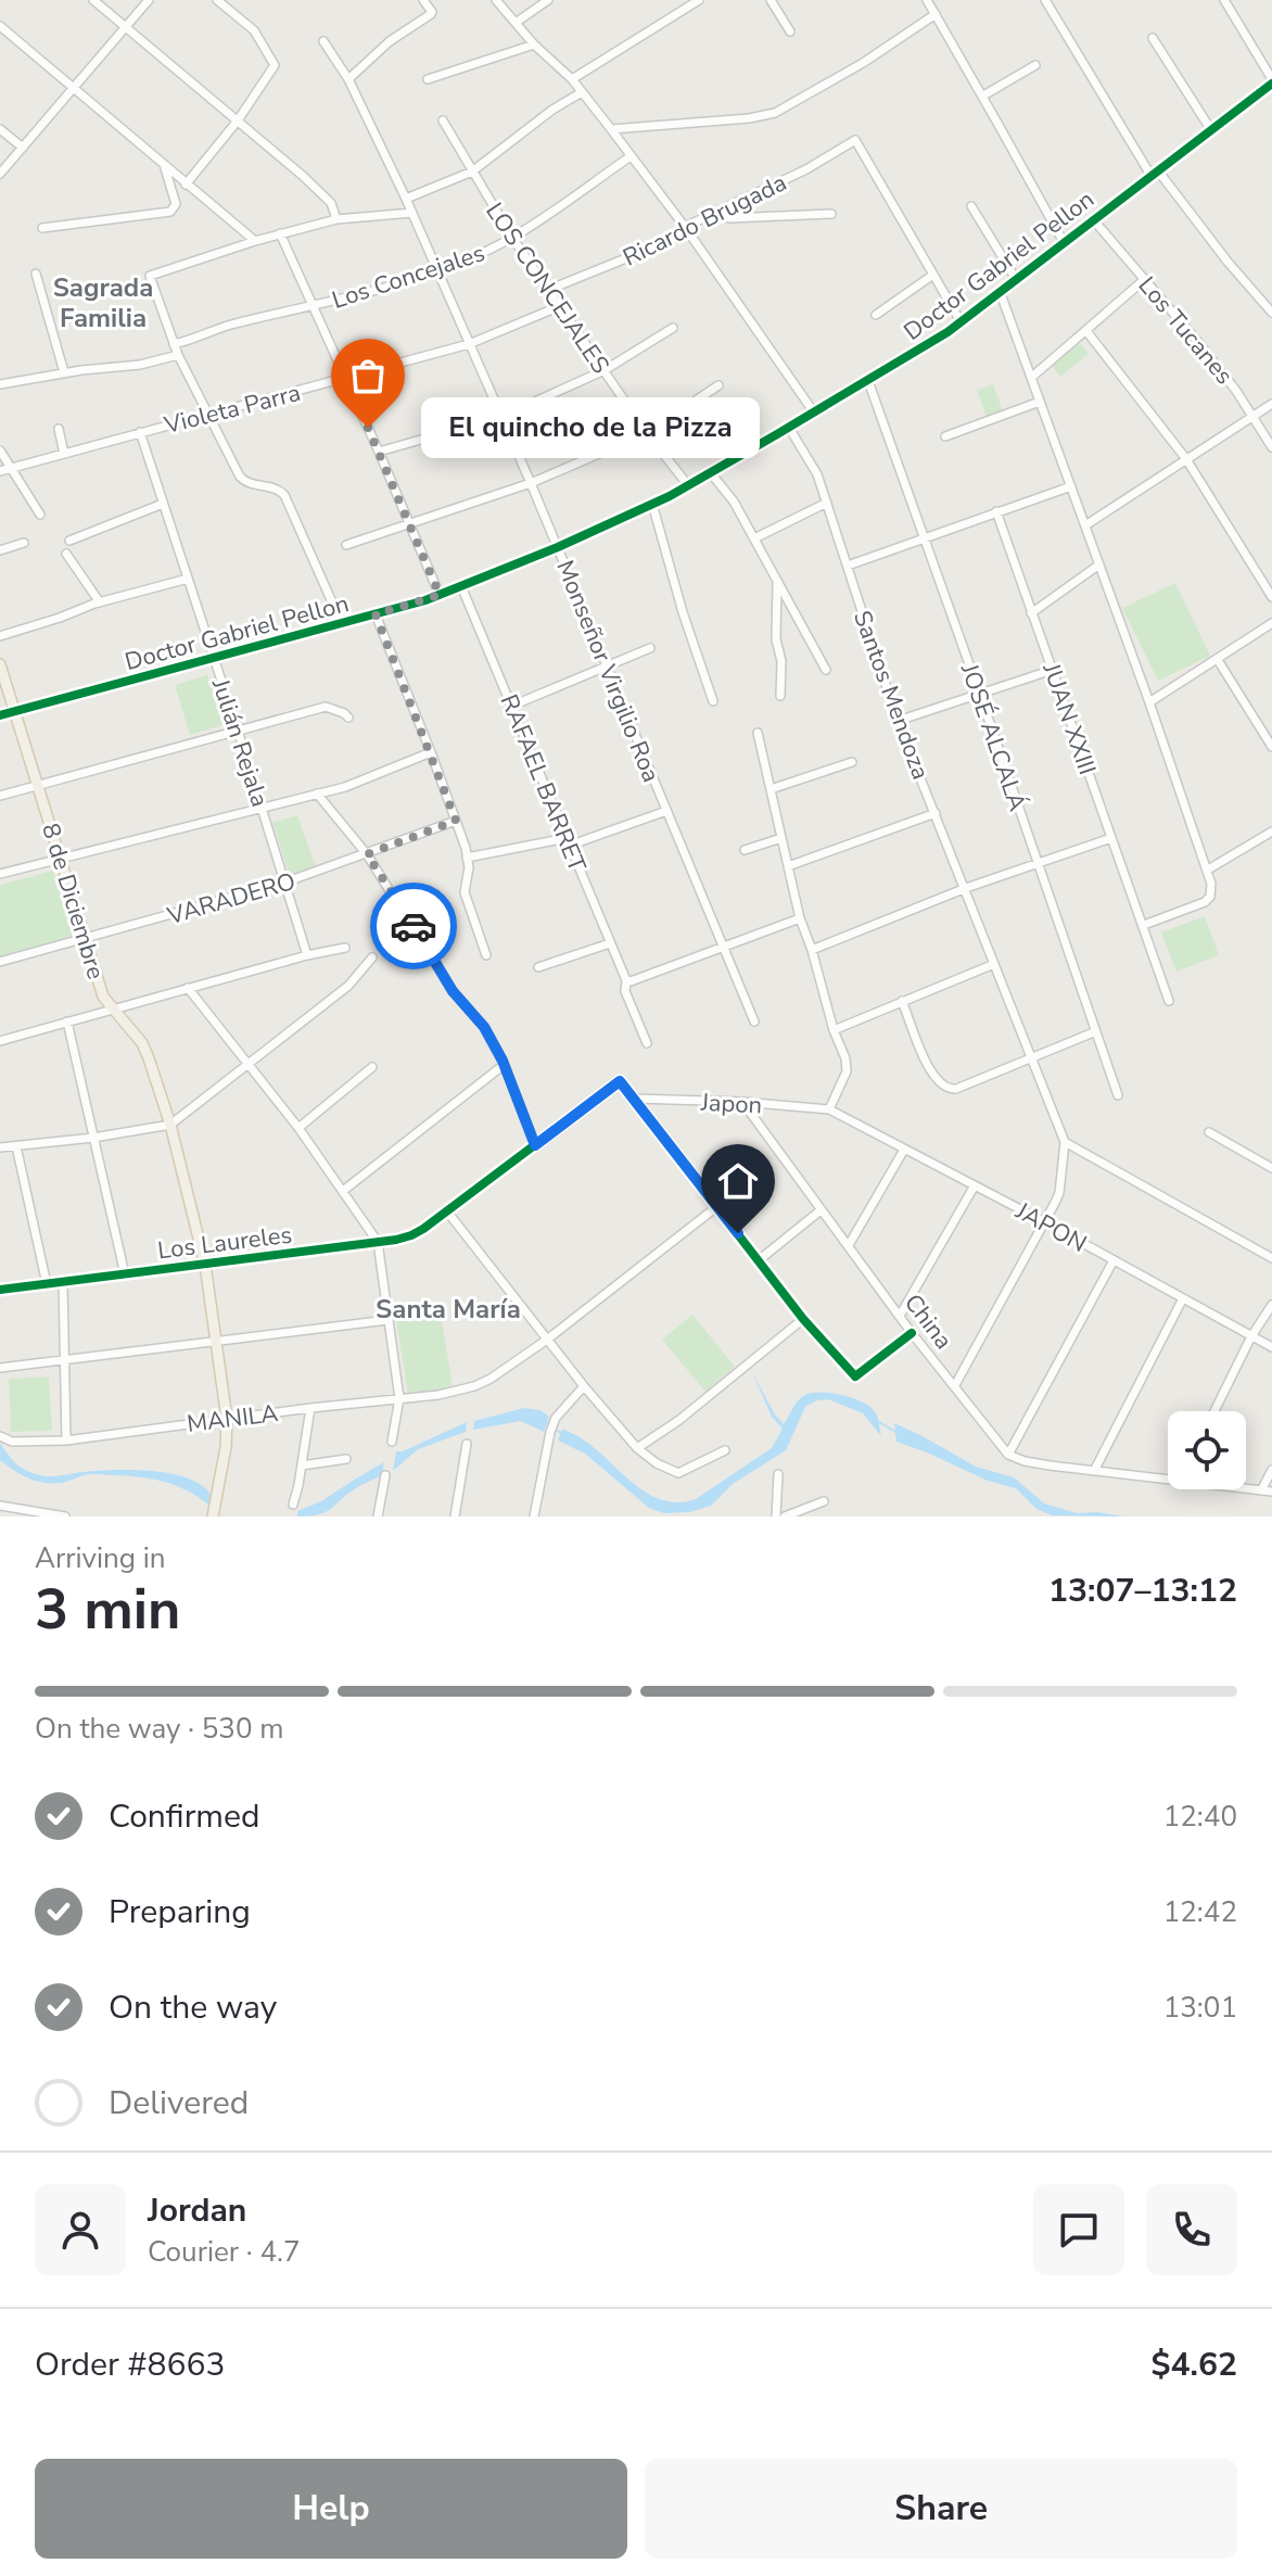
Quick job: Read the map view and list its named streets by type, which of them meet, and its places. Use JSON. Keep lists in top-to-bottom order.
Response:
{
  "streets": {
    "main road": ["8 de Diciembre"],
    "street": [
      "Ricardo Brugada",
      "Doctor Gabriel Pellon",
      "Los Concejales",
      "LOS CONCEJALES",
      "Los Tucanes",
      "Violeta Parra",
      "Monseñor Virgilio Roa",
      "Santos Mendoza",
      "JUAN XXIII",
      "JOSÉ ALCALÁ",
      "Julián Rejala",
      "RAFAEL BARRET",
      "VARADERO",
      "Japon",
      "JAPON",
      "Los Laureles",
      "China",
      "MANILA"
    ]
  },
  "crossings": [
    ["Ricardo Brugada", "LOS CONCEJALES"],
    ["Doctor Gabriel Pellon", "LOS CONCEJALES"],
    ["Doctor Gabriel Pellon", "Los Tucanes"],
    ["Doctor Gabriel Pellon", "Monseñor Virgilio Roa"],
    ["Doctor Gabriel Pellon", "Santos Mendoza"],
    ["Doctor Gabriel Pellon", "JOSÉ ALCALÁ"],
    ["Doctor Gabriel Pellon", "Julián Rejala"],
    ["Doctor Gabriel Pellon", "RAFAEL BARRET"],
    ["Doctor Gabriel Pellon", "8 de Diciembre"],
    ["Los Concejales", "LOS CONCEJALES"],
    ["Los Concejales", "Monseñor Virgilio Roa"],
    ["LOS CONCEJALES", "Violeta Parra"],
    ["Violeta Parra", "Monseñor Virgilio Roa"],
    ["Violeta Parra", "Julián Rejala"],
    ["Julián Rejala", "VARADERO"],
    ["VARADERO", "8 de Diciembre"],
    ["8 de Diciembre", "Los Laureles"],
    ["8 de Diciembre", "MANILA"],
    ["Japon", "JAPON"],
    ["Japon", "Los Laureles"],
    ["Japon", "China"]
  ],
  "districts": ["Sagrada Familia", "Santa María"],
  "places": ["El quincho de la Pizza"],
  "page": {
    "bubble": "El quincho de la Pizza",
    "heading": ["3 min", "Arriving in", "13:07–13:12"],
    "panel": [
      "Jordan",
      "Courier · 4.7",
      "Order #8663",
      "$4.62"
    ],
    "bar": "On the way · 530 m",
    "list": [
      ["Confirmed", "12:40"],
      ["Preparing", "12:42"],
      ["On the way", "13:01"],
      "Delivered"
    ],
    "buttons": ["Help", "Share"]
  }
}
